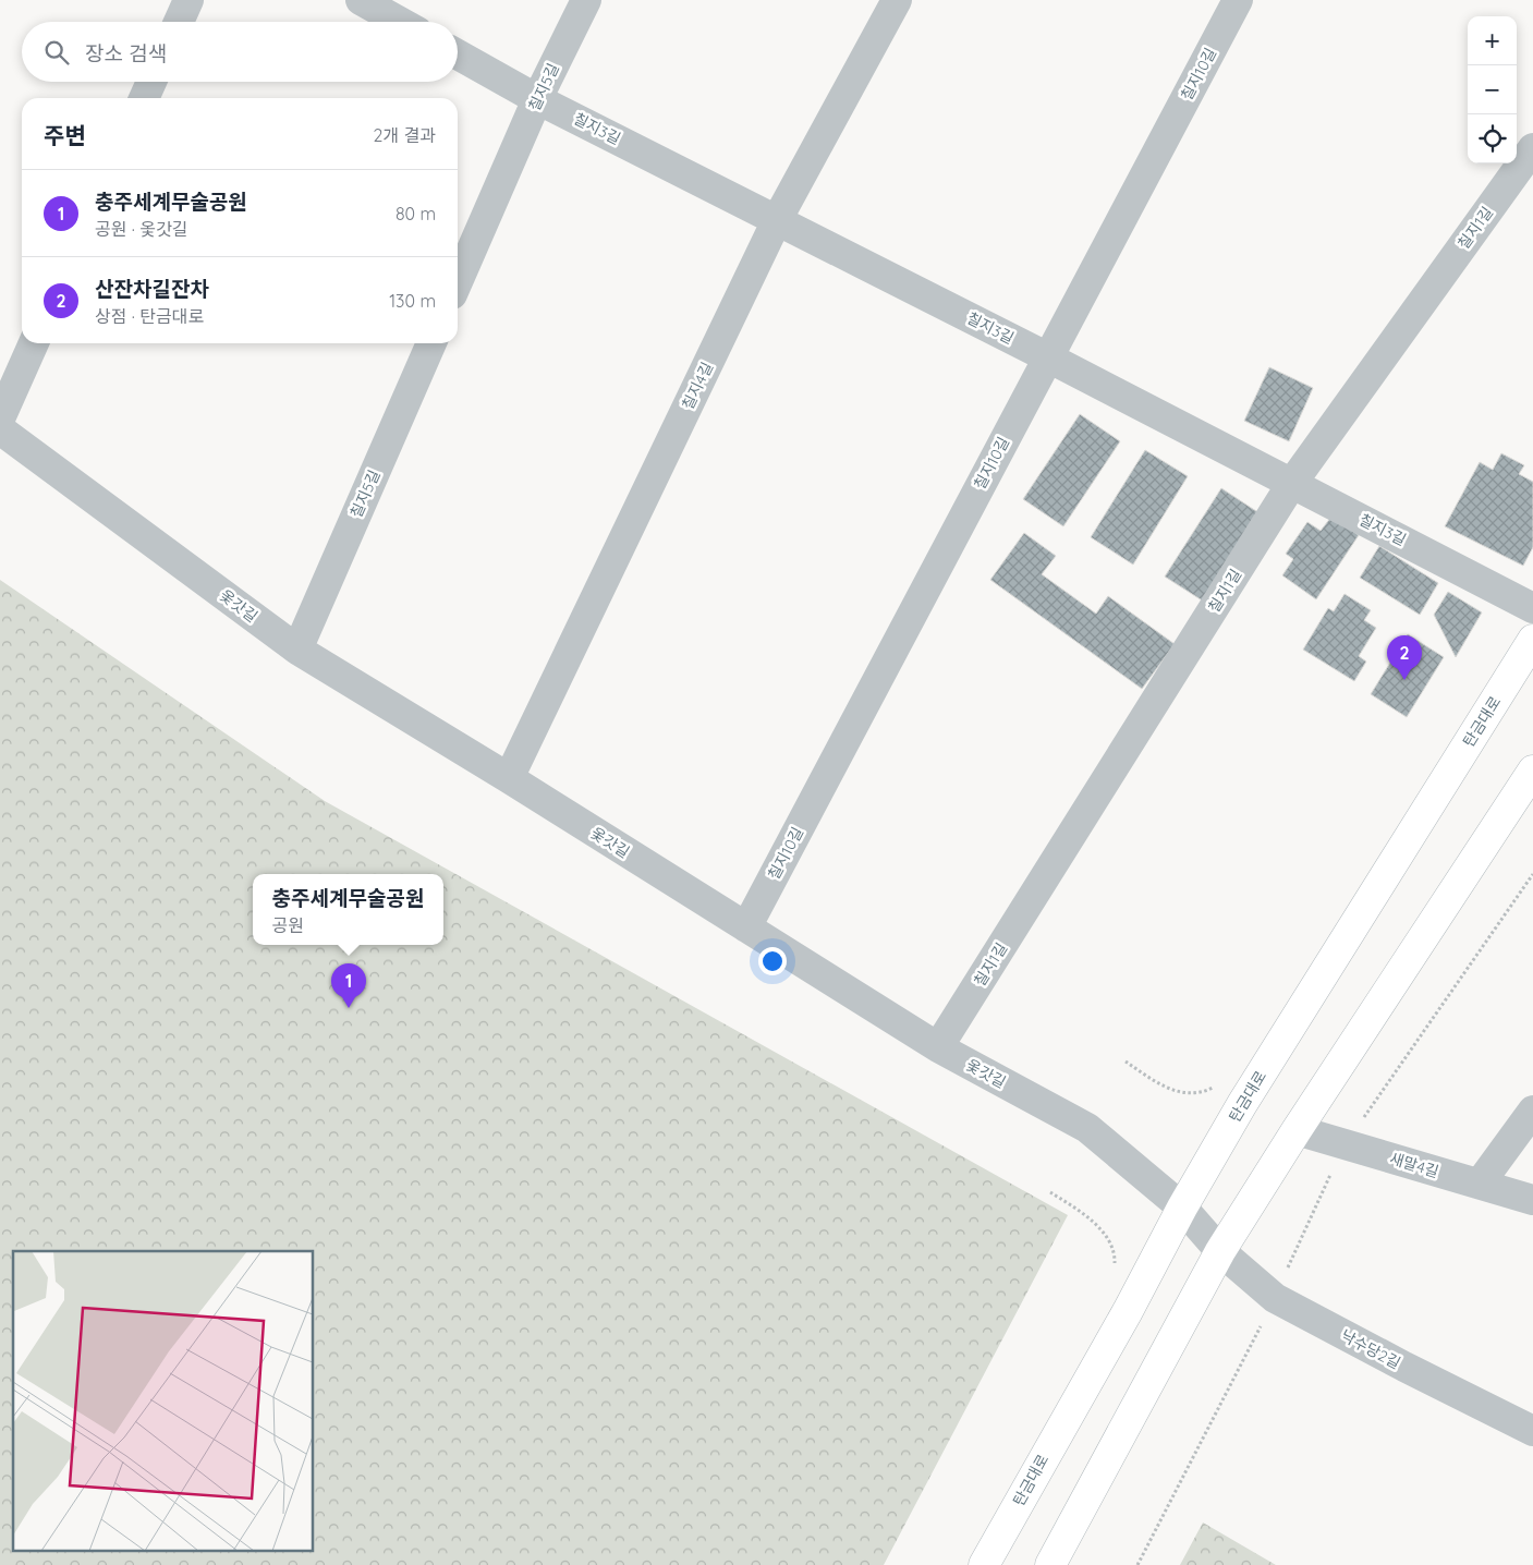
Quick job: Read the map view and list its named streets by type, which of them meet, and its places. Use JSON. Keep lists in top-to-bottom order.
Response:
{
  "streets": {
    "main road": ["탄금대로"],
    "street": [
      "칠지10길",
      "칠지5길",
      "칠지3길",
      "칠지1길",
      "칠지4길",
      "옻갓길",
      "새말4길",
      "낙수당2길"
    ]
  },
  "crossings": [
    ["칠지10길", "칠지3길"],
    ["칠지10길", "옻갓길"],
    ["칠지5길", "칠지3길"],
    ["칠지5길", "옻갓길"],
    ["칠지3길", "칠지1길"],
    ["칠지3길", "칠지4길"],
    ["칠지1길", "옻갓길"],
    ["칠지4길", "옻갓길"],
    ["옻갓길", "탄금대로"],
    ["옻갓길", "낙수당2길"]
  ],
  "page": {
    "map_buttons": ["+", "−"],
    "search": "장소 검색",
    "heading": ["주변", "2개 결과"],
    "list": [
      {
        "mark": "1",
        "name": "충주세계무술공원",
        "note": "공원 · 옻갓길",
        "value": "80 m"
      },
      {
        "mark": "2",
        "name": "산잔차길잔차",
        "note": "상점 · 탄금대로",
        "value": "130 m"
      }
    ],
    "pins": ["2", "1"],
    "popup": ["충주세계무술공원", "공원"]
  }
}
